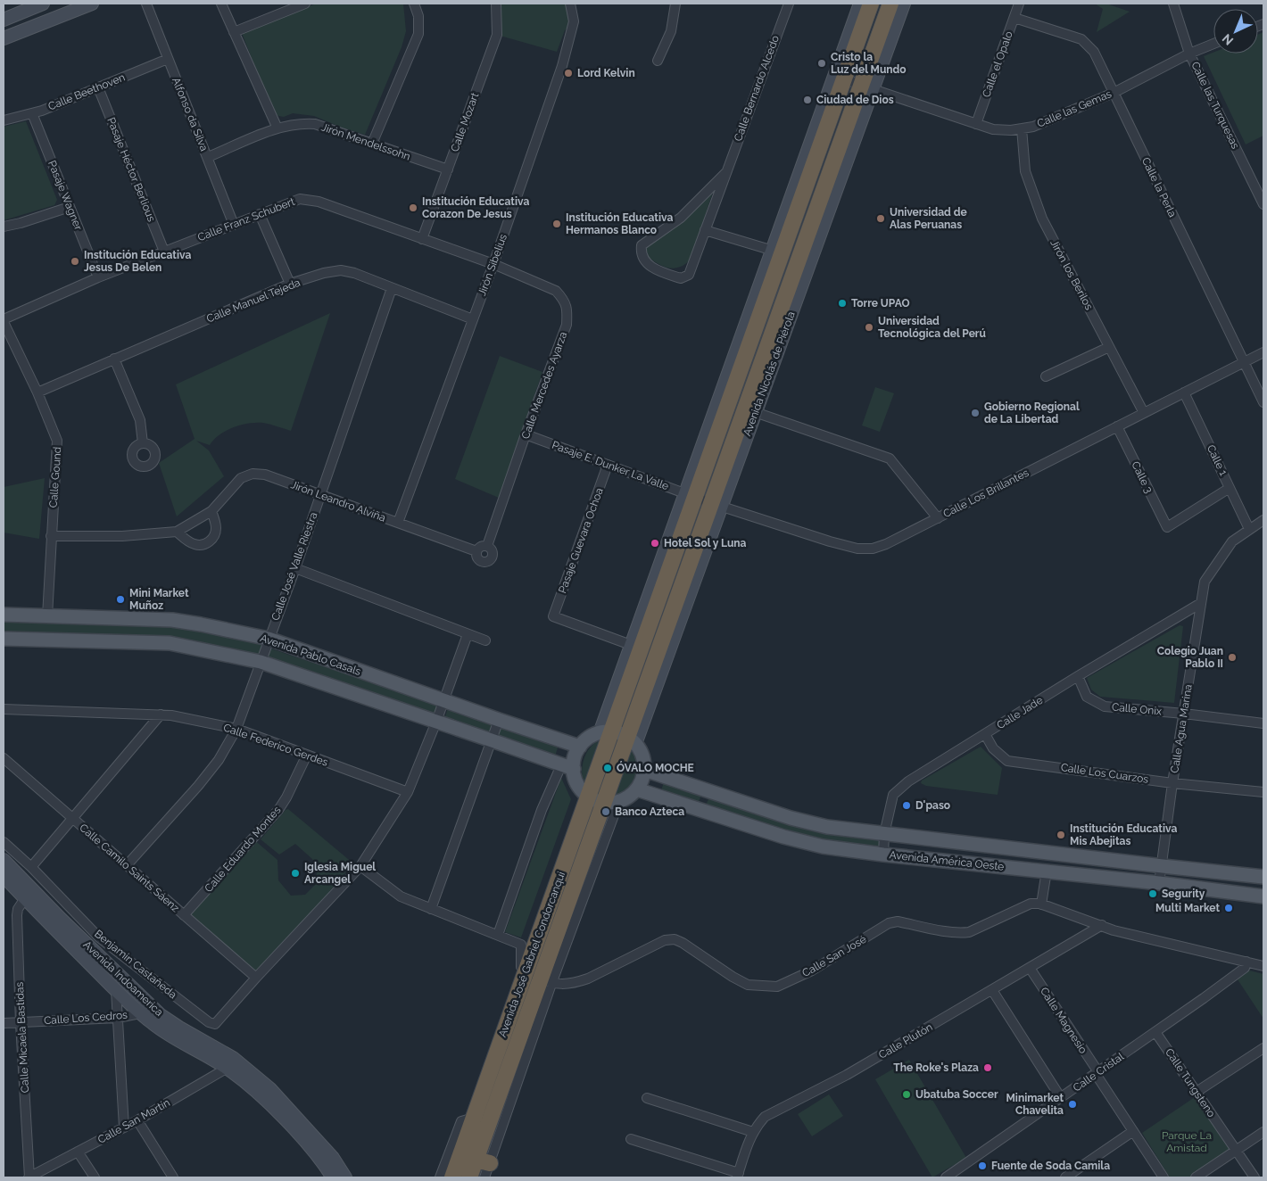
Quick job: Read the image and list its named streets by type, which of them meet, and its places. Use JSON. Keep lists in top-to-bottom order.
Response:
{
  "streets": {
    "highway": ["Avenida Nicolás de Piérola", "Avenida José Gabriel Condorcanqui"],
    "main road": ["Avenida Pablo Casals", "Avenida América Oeste", "Avenida Indoamerica"],
    "street": [
      "Calle el Opalo",
      "Calle Bernardo Alcedo",
      "Calle Beethoven",
      "Calle las Turquesas",
      "Calle las Gemas",
      "Alfonso da Silva",
      "Calle Mozart",
      "Jirón Mendelssohn",
      "Pasaje Héctor Berlious",
      "Calle la Perla",
      "Pasaje Wagner",
      "Calle Franz Schubert",
      "Jirón Sibelius",
      "Jirón los Berilos",
      "Calle Manuel Tejeda",
      "Calle Mercedes Ayarza",
      "Calle 1",
      "Pasaje E. Dunker La Valle",
      "Calle Gound",
      "Calle 3",
      "Calle Los Brillantes",
      "Jirón Leandro Alviña",
      "Pasaje Guevara Ochoa",
      "Calle José Valle Riestra",
      "Calle Onix",
      "Calle Jade",
      "Calle Agua Marina",
      "Calle Federico Gerdes",
      "Calle Los Cuarzos",
      "Calle Eduardo Montes",
      "Calle Camilo Saints Sáenz",
      "Calle San José",
      "Benjamin Castañeda",
      "Calle Los Cedros",
      "Calle Magnesio",
      "Calle Micaela Bastidas",
      "Calle Plutón",
      "Calle Cristal",
      "Calle Tungsteno",
      "Calle San Martín"
    ]
  },
  "crossings": [
    ["Calle el Opalo", "Calle las Gemas"],
    ["Calle el Opalo", "Calle la Perla"],
    ["Calle Beethoven", "Alfonso da Silva"],
    ["Calle Beethoven", "Pasaje Héctor Berlious"],
    ["Calle Beethoven", "Pasaje Wagner"],
    ["Calle las Turquesas", "Calle las Gemas"],
    ["Calle las Gemas", "Calle la Perla"],
    ["Calle las Gemas", "Jirón los Berilos"],
    ["Calle las Gemas", "Avenida Nicolás de Piérola"],
    ["Alfonso da Silva", "Jirón Mendelssohn"],
    ["Alfonso da Silva", "Calle Franz Schubert"],
    ["Calle Mozart", "Jirón Mendelssohn"],
    ["Calle Mozart", "Calle Franz Schubert"],
    ["Pasaje Héctor Berlious", "Calle Franz Schubert"],
    ["Calle la Perla", "Calle Los Brillantes"],
    ["Pasaje Wagner", "Calle Franz Schubert"],
    ["Calle Franz Schubert", "Jirón Sibelius"],
    ["Calle Franz Schubert", "Calle Mercedes Ayarza"],
    ["Calle Franz Schubert", "Calle Gound"],
    ["Jirón Sibelius", "Calle Manuel Tejeda"],
    ["Jirón Sibelius", "Calle Mercedes Ayarza"],
    ["Jirón Sibelius", "Jirón Leandro Alviña"],
    ["Jirón los Berilos", "Calle Los Brillantes"],
    ["Calle Manuel Tejeda", "Calle Gound"],
    ["Calle Manuel Tejeda", "Calle José Valle Riestra"],
    ["Avenida Nicolás de Piérola", "Calle Los Brillantes"],
    ["Avenida Nicolás de Piérola", "Avenida José Gabriel Condorcanqui"],
    ["Calle Mercedes Ayarza", "Pasaje E. Dunker La Valle"],
    ["Calle Mercedes Ayarza", "Jirón Leandro Alviña"],
    ["Calle 1", "Calle 3"],
    ["Calle 1", "Calle Los Brillantes"],
    ["Calle 1", "Calle Agua Marina"],
    ["Pasaje E. Dunker La Valle", "Calle Los Brillantes"],
    ["Pasaje E. Dunker La Valle", "Pasaje Guevara Ochoa"],
    ["Calle Gound", "Jirón Leandro Alviña"],
    ["Calle Gound", "Avenida Pablo Casals"],
    ["Calle 3", "Calle Los Brillantes"],
    ["Jirón Leandro Alviña", "Calle José Valle Riestra"],
    ["Calle José Valle Riestra", "Avenida Pablo Casals"],
    ["Calle José Valle Riestra", "Calle Federico Gerdes"],
    ["Calle José Valle Riestra", "Calle Camilo Saints Sáenz"],
    ["Calle Onix", "Calle Jade"],
    ["Calle Onix", "Calle Agua Marina"],
    ["Calle Jade", "Calle Agua Marina"],
    ["Calle Jade", "Calle Los Cuarzos"],
    ["Calle Jade", "Avenida América Oeste"],
    ["Calle Agua Marina", "Calle Los Cuarzos"],
    ["Calle Agua Marina", "Avenida América Oeste"],
    ["Calle Federico Gerdes", "Calle Eduardo Montes"],
    ["Calle Eduardo Montes", "Calle Camilo Saints Sáenz"],
    ["Calle Camilo Saints Sáenz", "Benjamin Castañeda"],
    ["Avenida José Gabriel Condorcanqui", "Calle San José"],
    ["Avenida Indoamerica", "Calle Los Cedros"],
    ["Avenida Indoamerica", "Calle Micaela Bastidas"],
    ["Avenida Indoamerica", "Calle San Martín"],
    ["Calle Los Cedros", "Calle Micaela Bastidas"],
    ["Calle Magnesio", "Calle Plutón"],
    ["Calle Magnesio", "Calle Cristal"],
    ["Calle Micaela Bastidas", "Calle San Martín"],
    ["Calle Cristal", "Calle Tungsteno"]
  ],
  "parks": ["Parque La Amistad"],
  "places": [
    "Cristo la Luz del Mundo",
    "Lord Kelvin",
    "Ciudad de Dios",
    "Institución Educativa Corazon De Jesus",
    "Universidad de Alas Peruanas",
    "Institución Educativa Hermanos Blanco",
    "Institución Educativa Jesus De Belen",
    "Torre UPAO",
    "Universidad Tecnológica del Perú",
    "Gobierno Regional de La Libertad",
    "Hotel Sol y Luna",
    "Mini Market Muñoz",
    "Colegio Juan Pablo II",
    "ÓVALO MOCHE",
    "D'paso",
    "Banco Azteca",
    "Institución Educativa Mis Abejitas",
    "Iglesia Miguel Arcangel",
    "Segurity",
    "Multi Market",
    "The Roke's Plaza",
    "Ubatuba Soccer",
    "Minimarket Chavelita",
    "Fuente de Soda Camila"
  ],
  "north": "bottom left"
}
